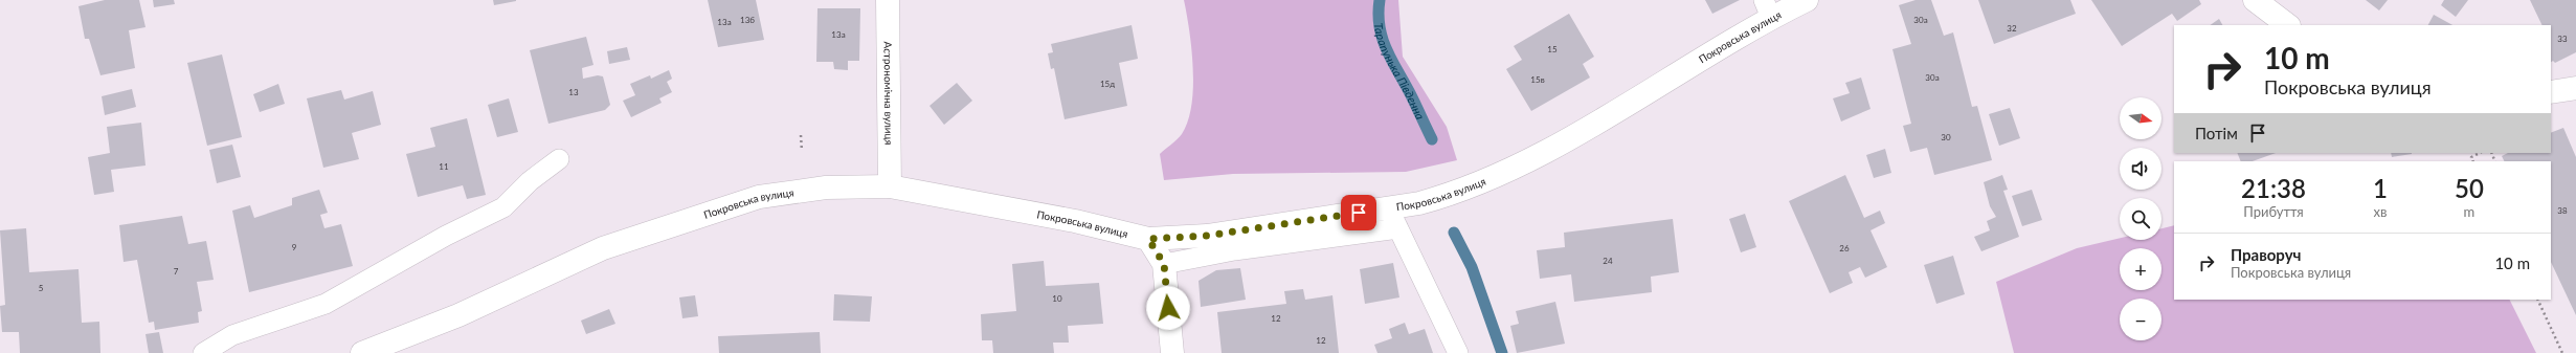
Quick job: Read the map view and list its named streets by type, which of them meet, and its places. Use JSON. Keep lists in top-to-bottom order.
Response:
{
  "streets": {
    "street": ["Покровська вулиця", "Астрономічна вулиця"]
  },
  "crossings": [
    ["Покровська вулиця", "Астрономічна вулиця"]
  ],
  "water": ["Тарапунька Південна"],
  "house_numbers": [
    "13б",
    "30а",
    "13а",
    "32",
    "13а",
    "33",
    "15",
    "30а",
    "15в",
    "15д",
    "13",
    "30",
    "11",
    "38",
    "9",
    "26",
    "24",
    "7",
    "5",
    "10",
    "12",
    "12"
  ],
  "north": "right",
  "page": {
    "turn": ["10 m", "Покровська вулиця"],
    "map_buttons": ["+", "−"],
    "then": "Потім",
    "eta": [
      "21:38",
      "Прибуття",
      "1",
      "хв",
      "50",
      "m"
    ],
    "list": [
      {
        "name": "Праворуч",
        "note": "Покровська вулиця",
        "value": "10 m"
      }
    ]
  }
}
